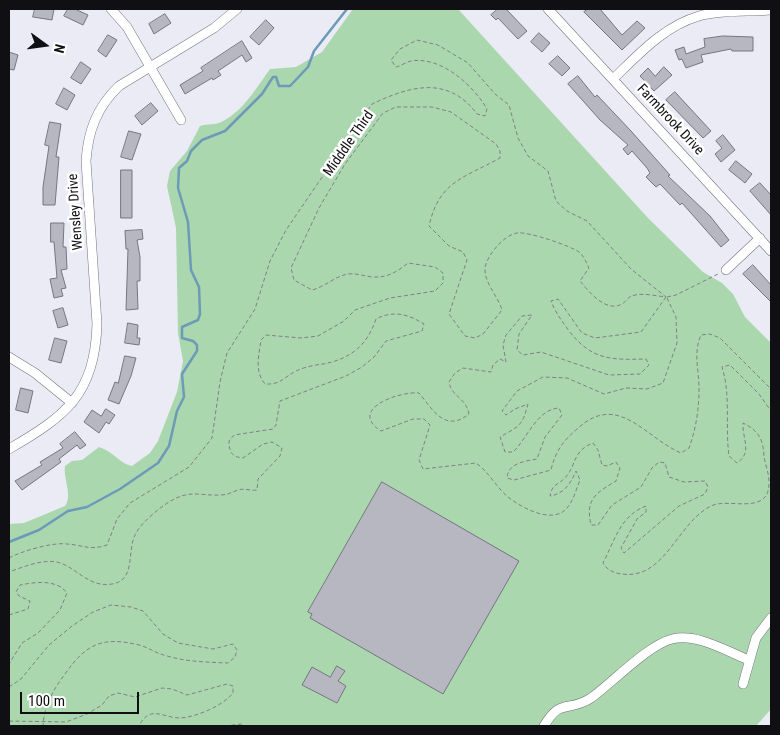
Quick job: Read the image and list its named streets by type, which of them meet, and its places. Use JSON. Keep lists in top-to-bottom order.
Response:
{
  "streets": {
    "street": ["Farmbrook Drive", "Wensley Drive"],
    "path": ["Midddle Third"]
  },
  "scale_bar": "100 m",
  "north": "right"
}
